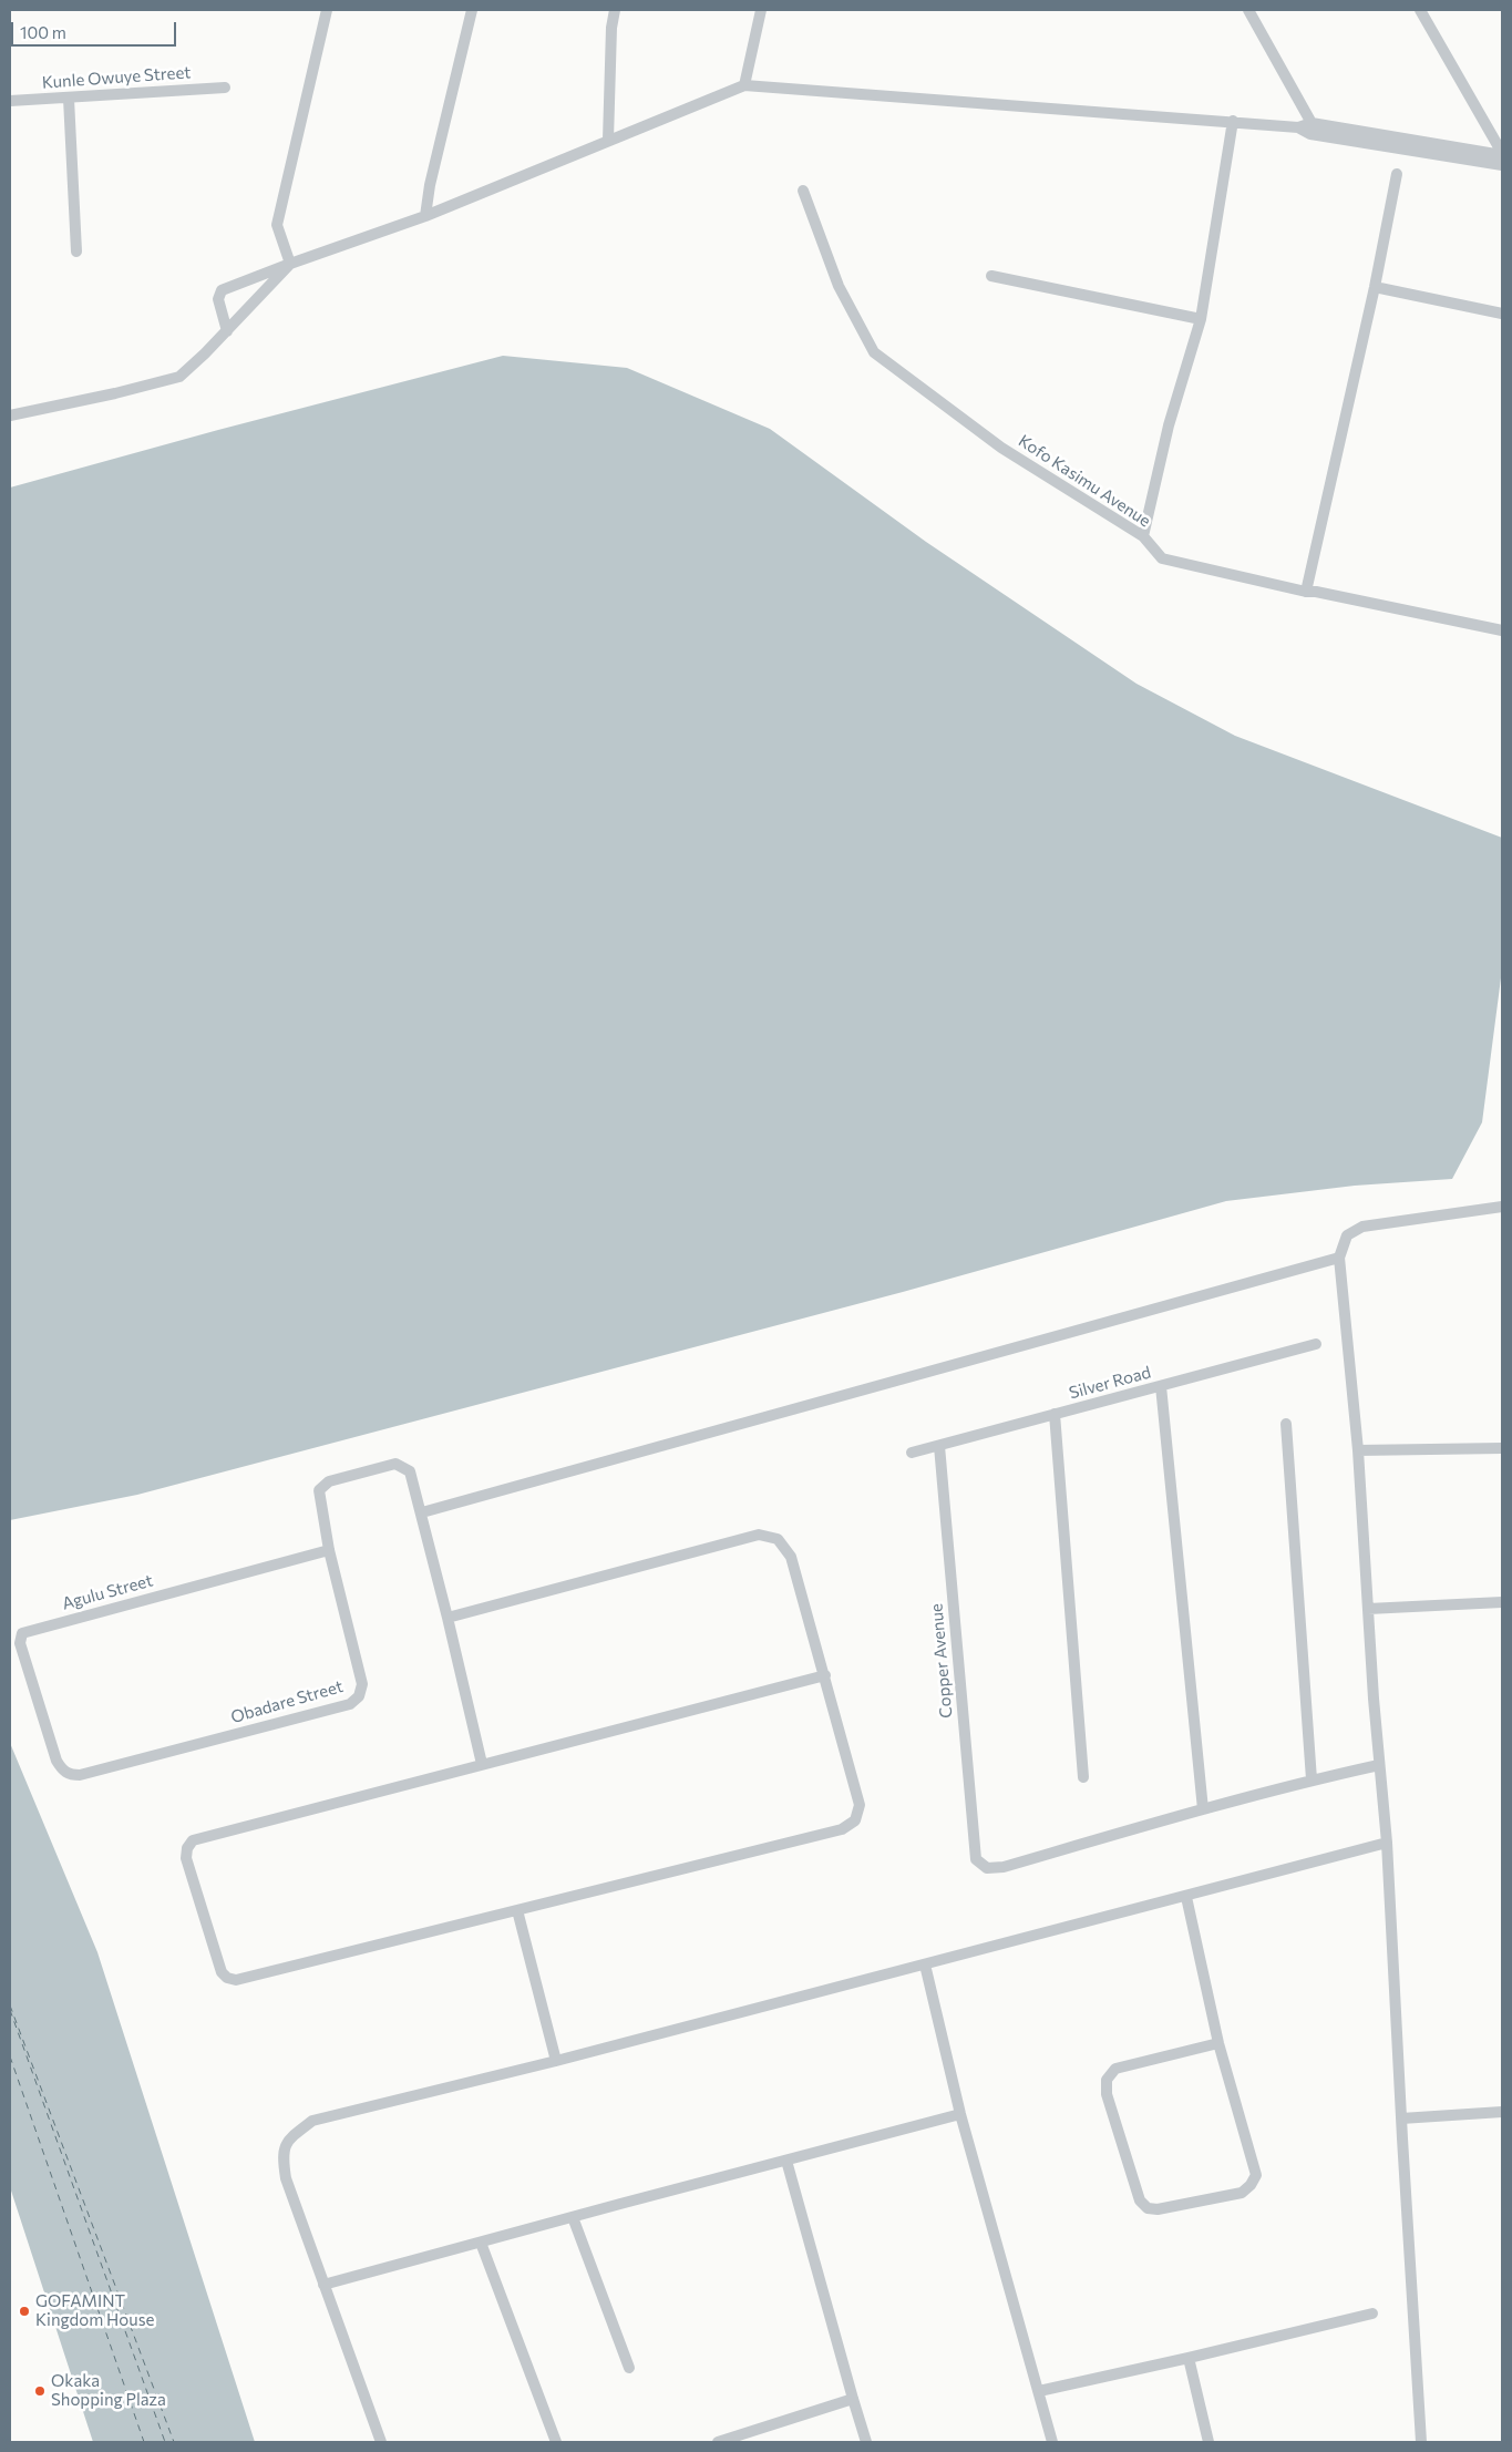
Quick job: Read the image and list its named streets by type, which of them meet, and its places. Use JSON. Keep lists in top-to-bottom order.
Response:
{
  "streets": {
    "street": [
      "Kunle Owuye Street",
      "Kofo Kasimu Avenue",
      "Silver Road",
      "Agulu Street",
      "Copper Avenue",
      "Obadare Street"
    ]
  },
  "crossings": [
    ["Silver Road", "Copper Avenue"],
    ["Agulu Street", "Obadare Street"]
  ],
  "places": ["GOFAMINT Kingdom House", "Okaka Shopping Plaza"],
  "scale_bar": "100 m"
}
